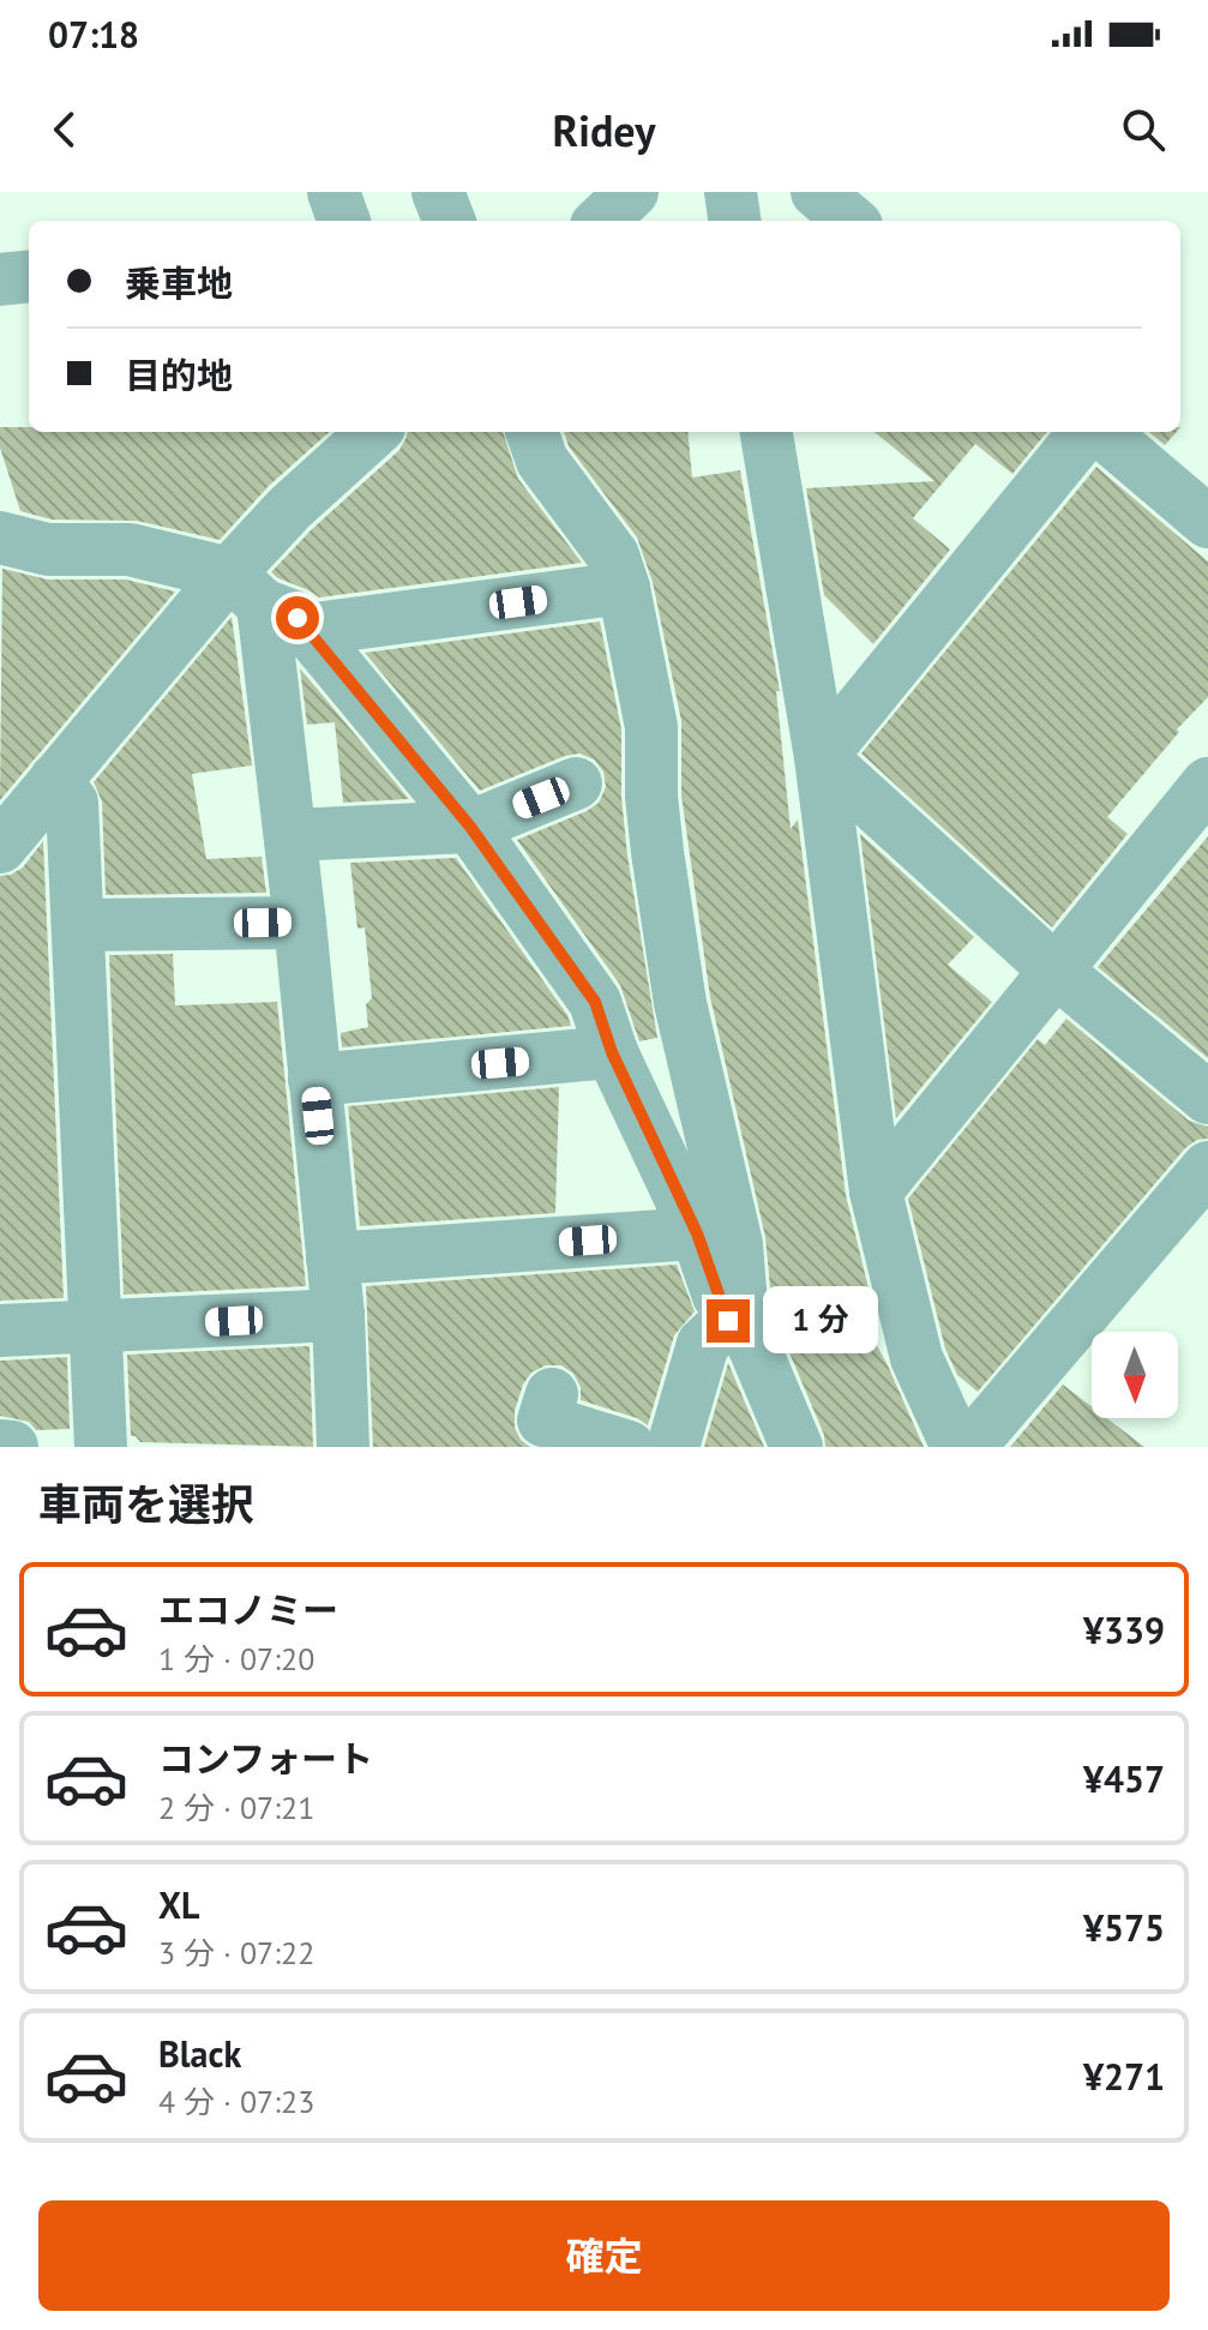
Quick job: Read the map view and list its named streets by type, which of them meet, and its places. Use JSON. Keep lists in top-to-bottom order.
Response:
{
  "north": "bottom",
  "page": {
    "status": "07:18",
    "header": "Ridey",
    "banner": ["乗車地", "目的地"],
    "bubble": "1 分",
    "heading": "車両を選択",
    "list": [
      {
        "name": "エコノミー",
        "note": "1 分 · 07:20",
        "value": "¥339"
      },
      {
        "name": "コンフォート",
        "note": "2 分 · 07:21",
        "value": "¥457"
      },
      {
        "name": "XL",
        "note": "3 分 · 07:22",
        "value": "¥575"
      },
      {
        "name": "Black",
        "note": "4 分 · 07:23",
        "value": "¥271"
      }
    ],
    "buttons": "確定"
  }
}
